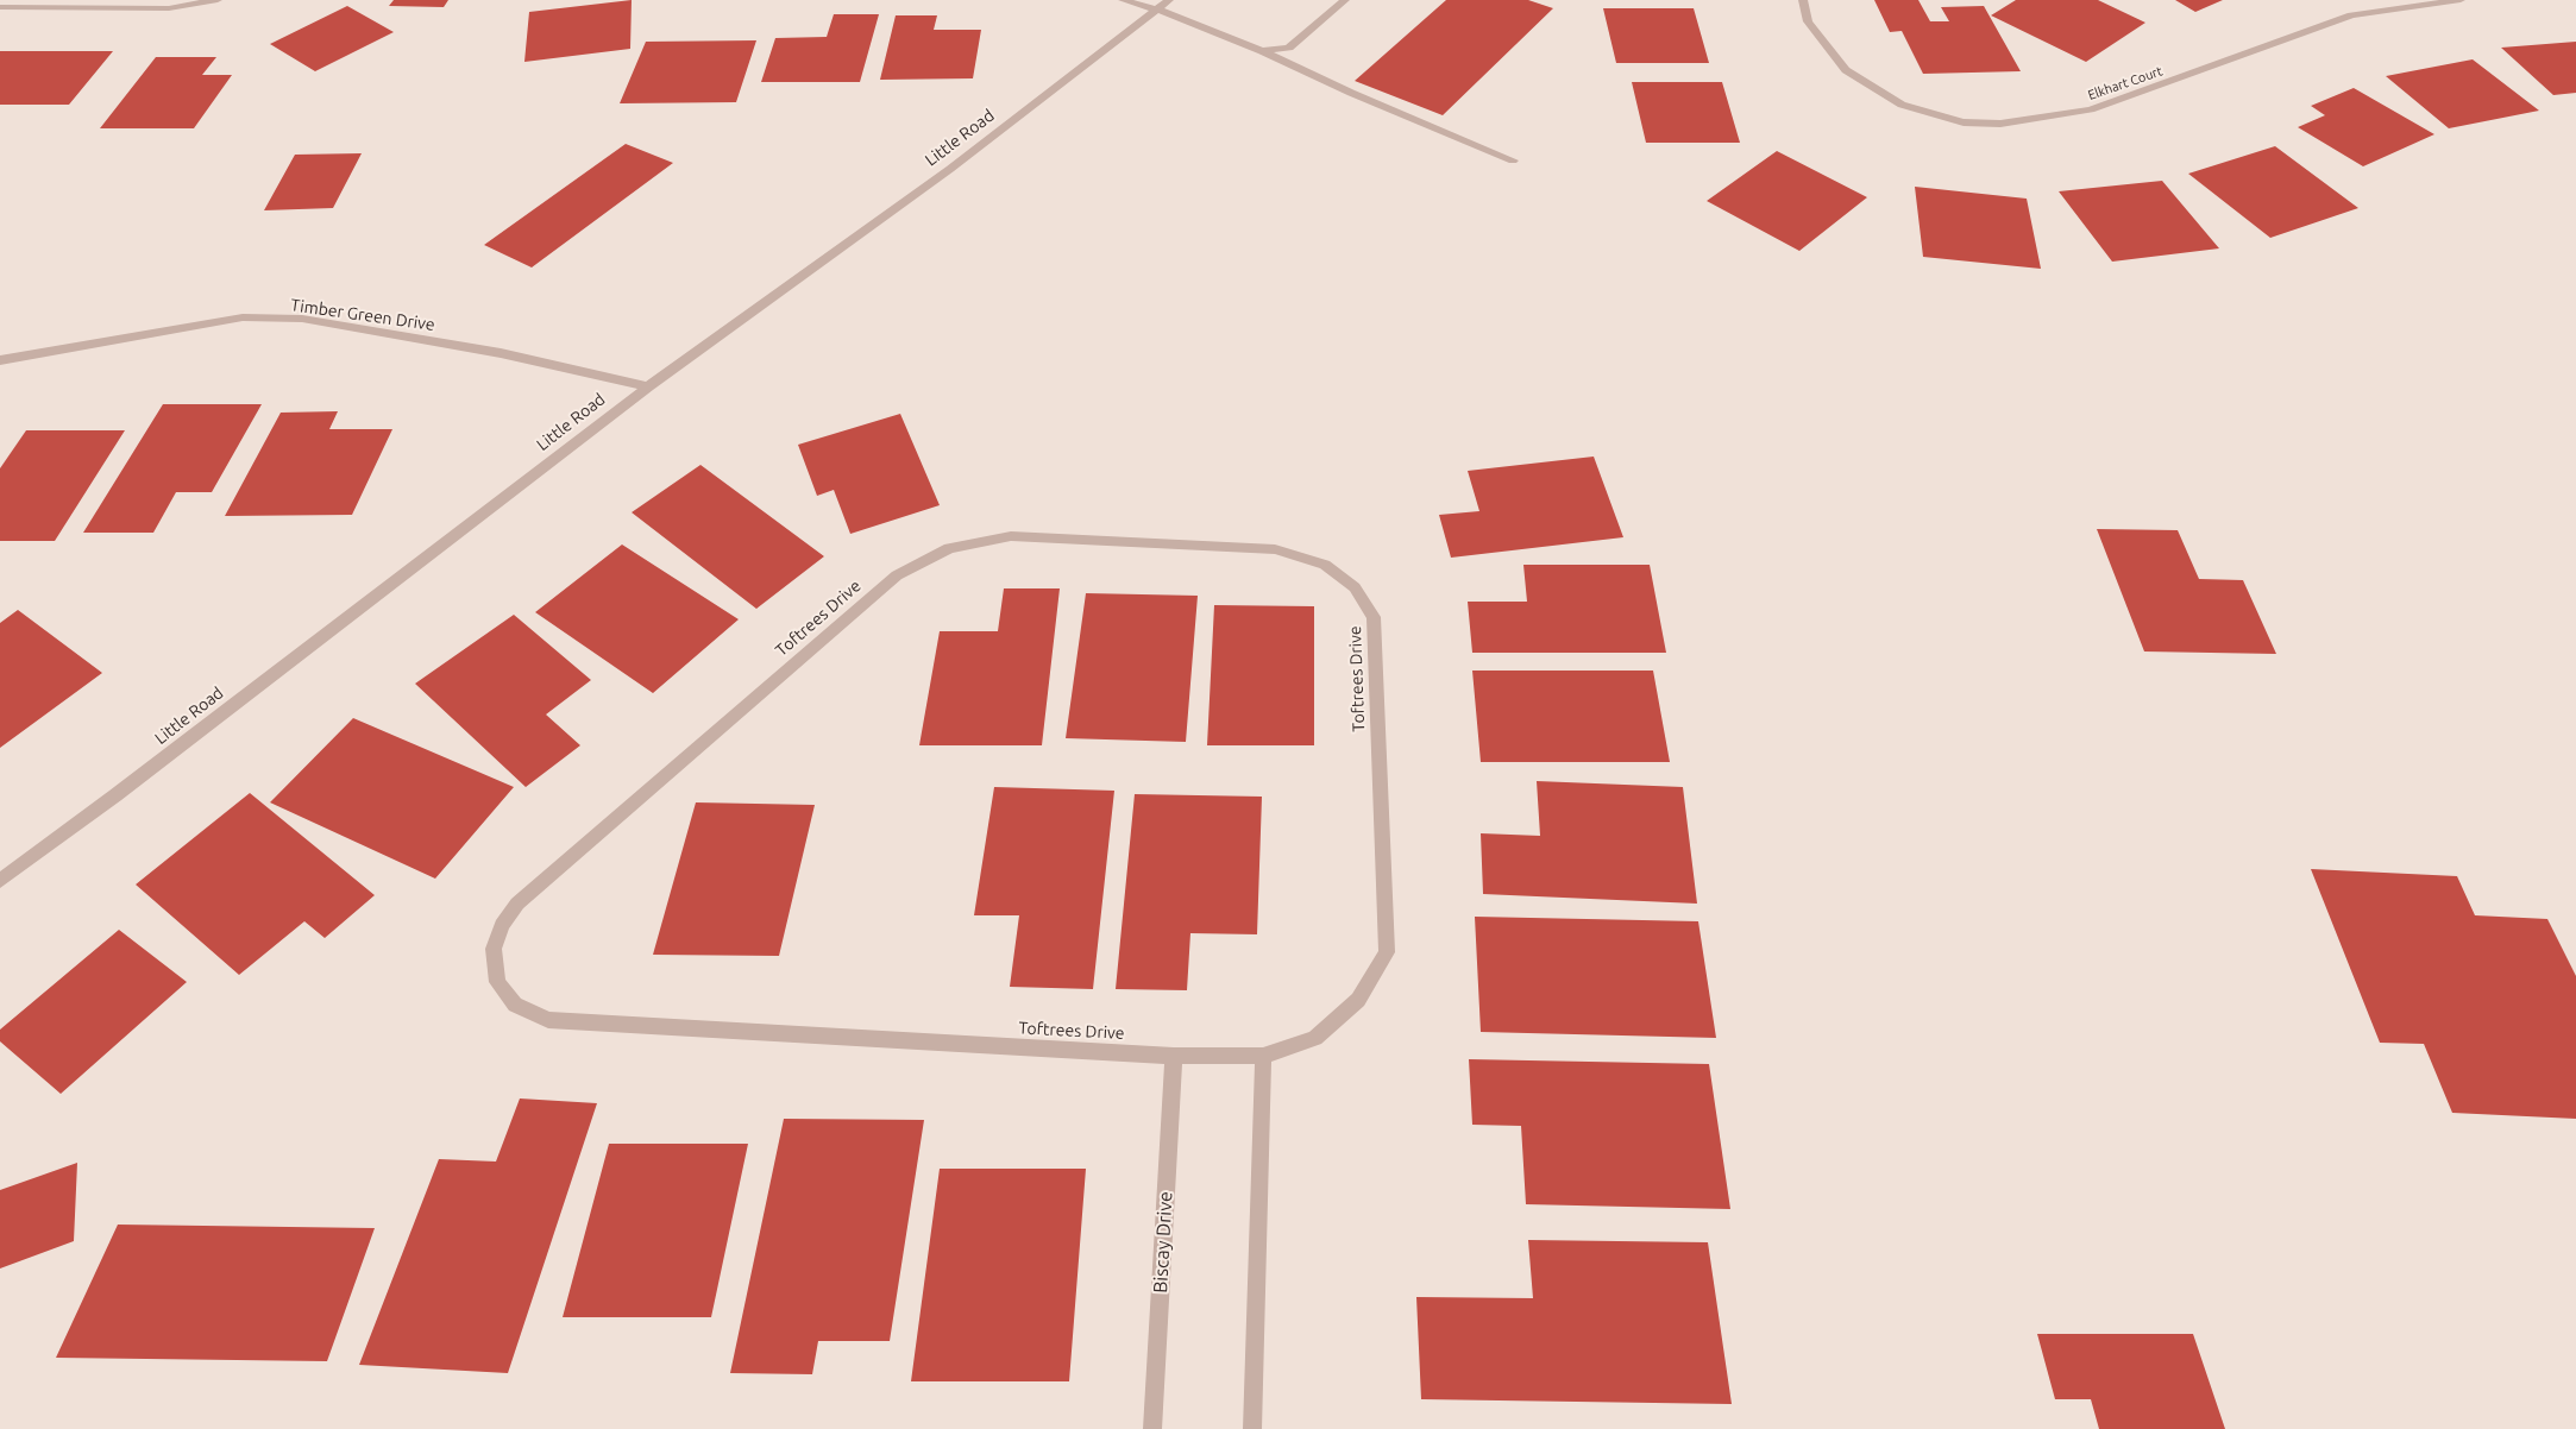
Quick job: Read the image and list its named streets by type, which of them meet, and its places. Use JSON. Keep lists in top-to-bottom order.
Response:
{
  "streets": {
    "street": [
      "Elkhart Court",
      "Little Road",
      "Timber Green Drive",
      "Toftrees Drive",
      "Biscay Drive"
    ]
  },
  "crossings": [
    ["Little Road", "Timber Green Drive"],
    ["Toftrees Drive", "Biscay Drive"]
  ]
}
